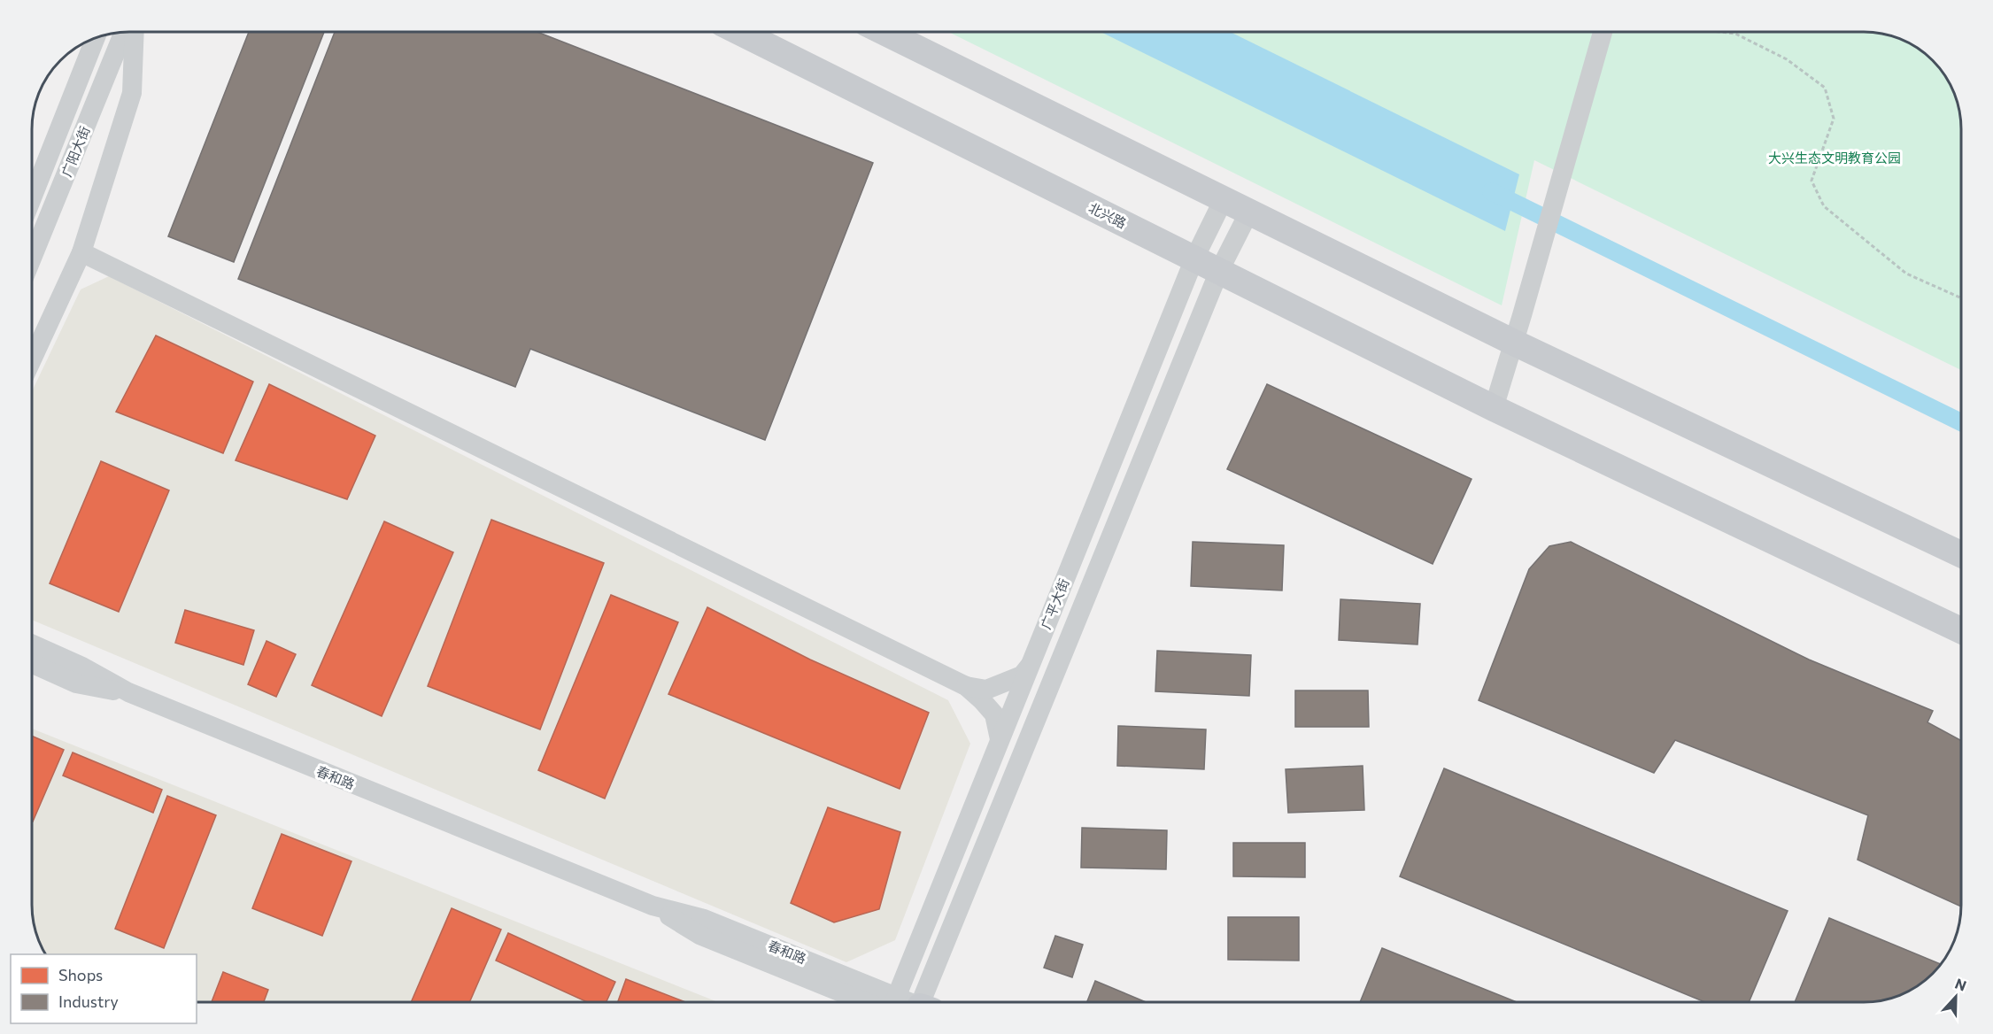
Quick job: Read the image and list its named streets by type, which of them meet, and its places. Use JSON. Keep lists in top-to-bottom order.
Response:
{
  "streets": {
    "main road": ["北兴路"],
    "street": ["广阳大街", "广平大街", "春和路"]
  },
  "crossings": [
    ["北兴路", "广平大街"]
  ],
  "parks": ["大兴生态文明教育公园"],
  "legend": ["Shops", "Industry"],
  "north": "top"
}
